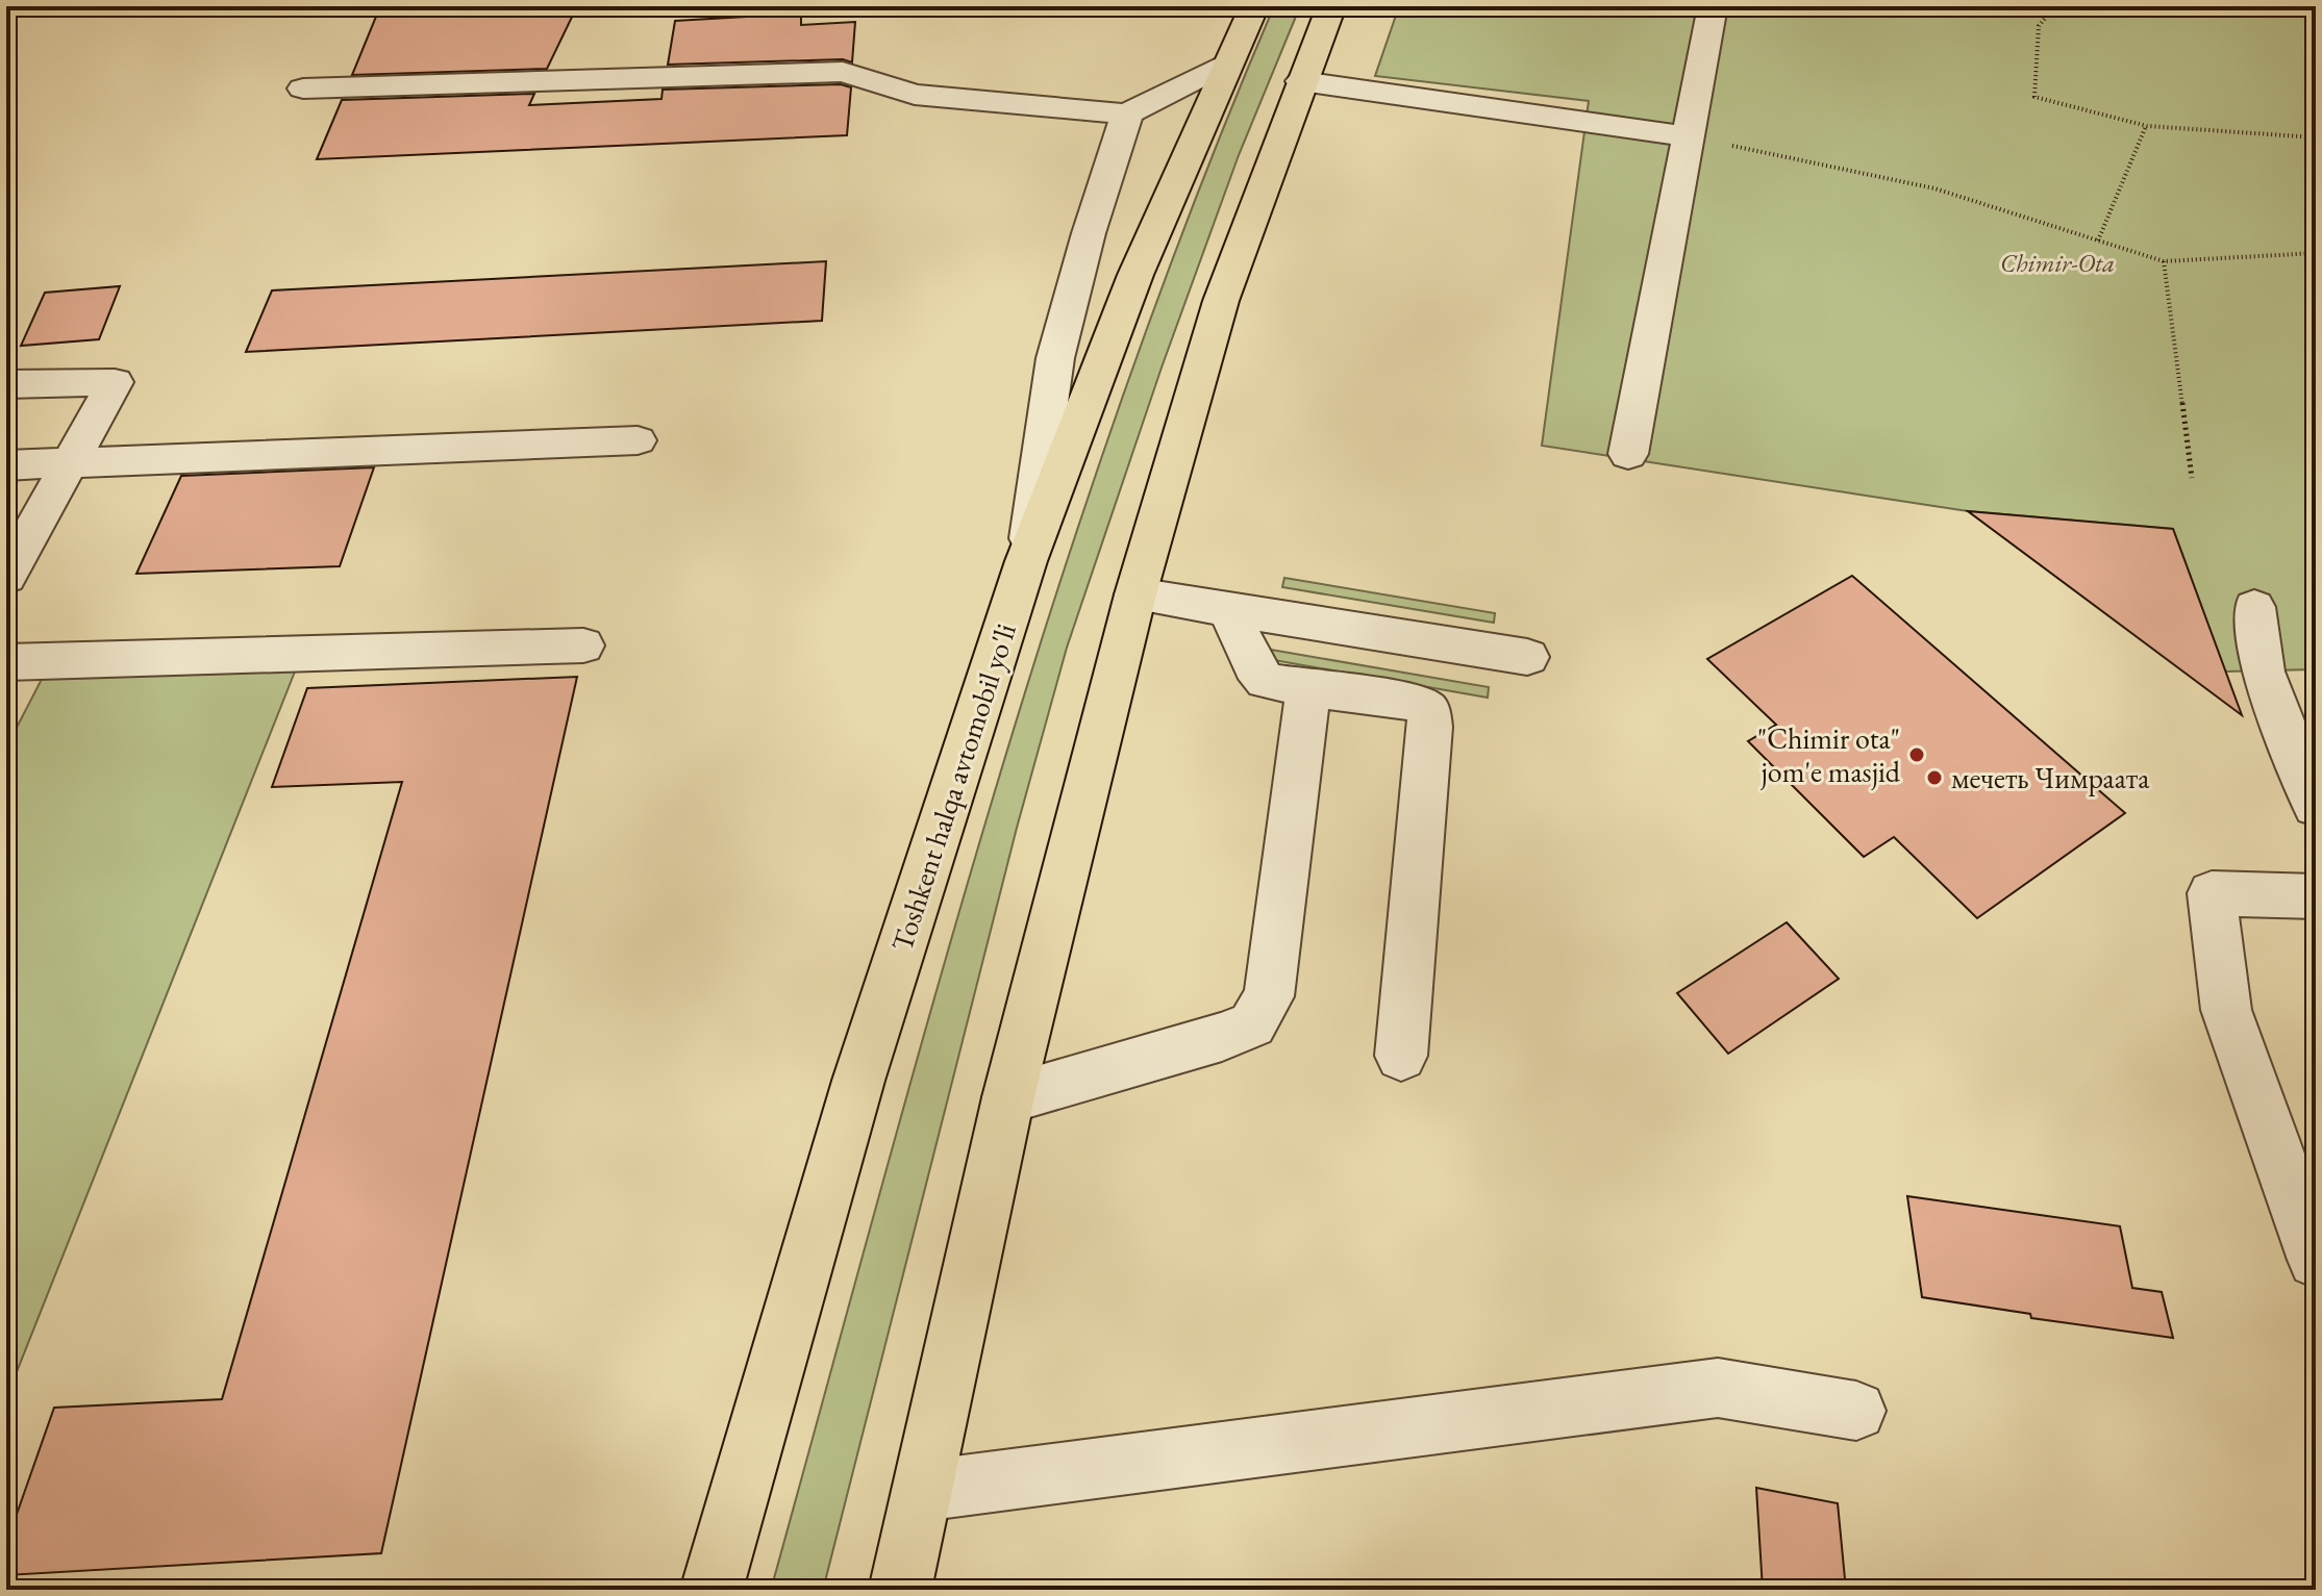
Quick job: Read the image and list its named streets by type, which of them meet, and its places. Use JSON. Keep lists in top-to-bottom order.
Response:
{
  "streets": {
    "highway": ["Toshkent halqa avtomobil yo'li"]
  },
  "parks": ["Chimir-Ota"],
  "places": ["\"Chimir ota\" jom'e masjid", "мечеть Чимраата"]
}
